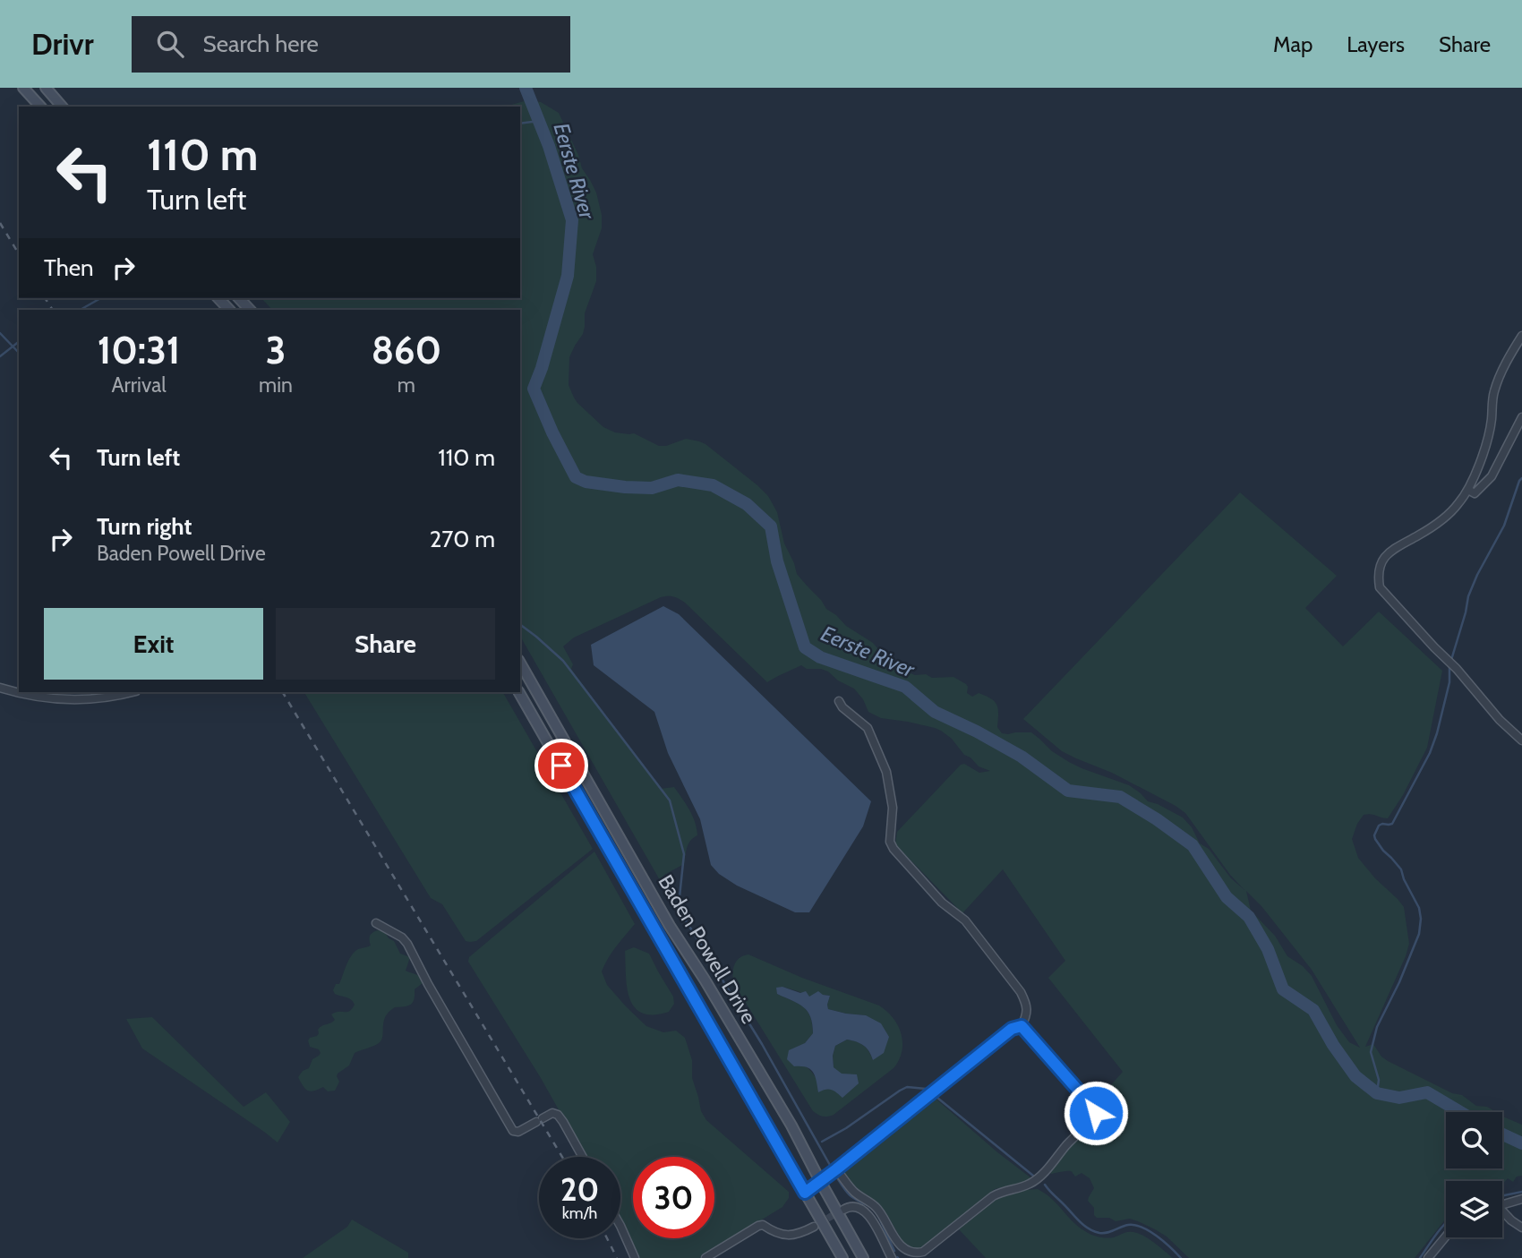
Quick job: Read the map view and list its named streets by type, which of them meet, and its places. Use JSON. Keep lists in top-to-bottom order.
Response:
{
  "streets": {
    "main road": ["Baden Powell Drive"]
  },
  "water": ["Eerste River"],
  "page": {
    "header": "Drivr",
    "search": "Search here",
    "nav": ["Map", "Layers", "Share"],
    "turn": ["110 m", "Turn left"],
    "then": "Then",
    "eta": [
      "10:31",
      "Arrival",
      "3",
      "min",
      "860",
      "m"
    ],
    "list": [
      {
        "name": "Turn left",
        "value": "110 m"
      },
      {
        "name": "Turn right",
        "note": "Baden Powell Drive",
        "value": "270 m"
      }
    ],
    "buttons": ["Exit", "Share"],
    "speed": "20 km/h",
    "limit": "30"
  }
}
